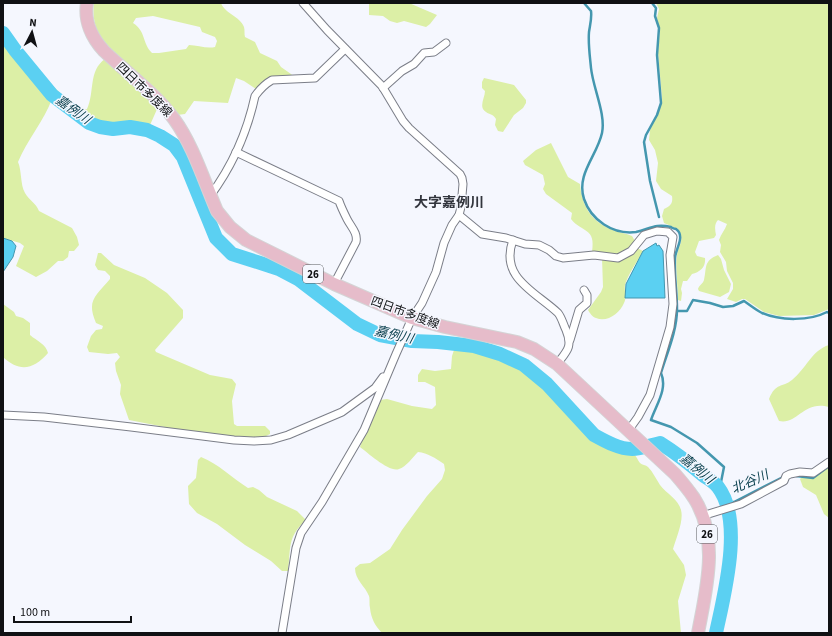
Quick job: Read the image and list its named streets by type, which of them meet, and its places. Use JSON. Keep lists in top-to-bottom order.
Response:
{
  "streets": {
    "main road": ["四日市多度線", "26"]
  },
  "districts": ["大字嘉例川"],
  "water": ["嘉例川", "北谷川"],
  "scale_bar": "100 m",
  "north": "top"
}
